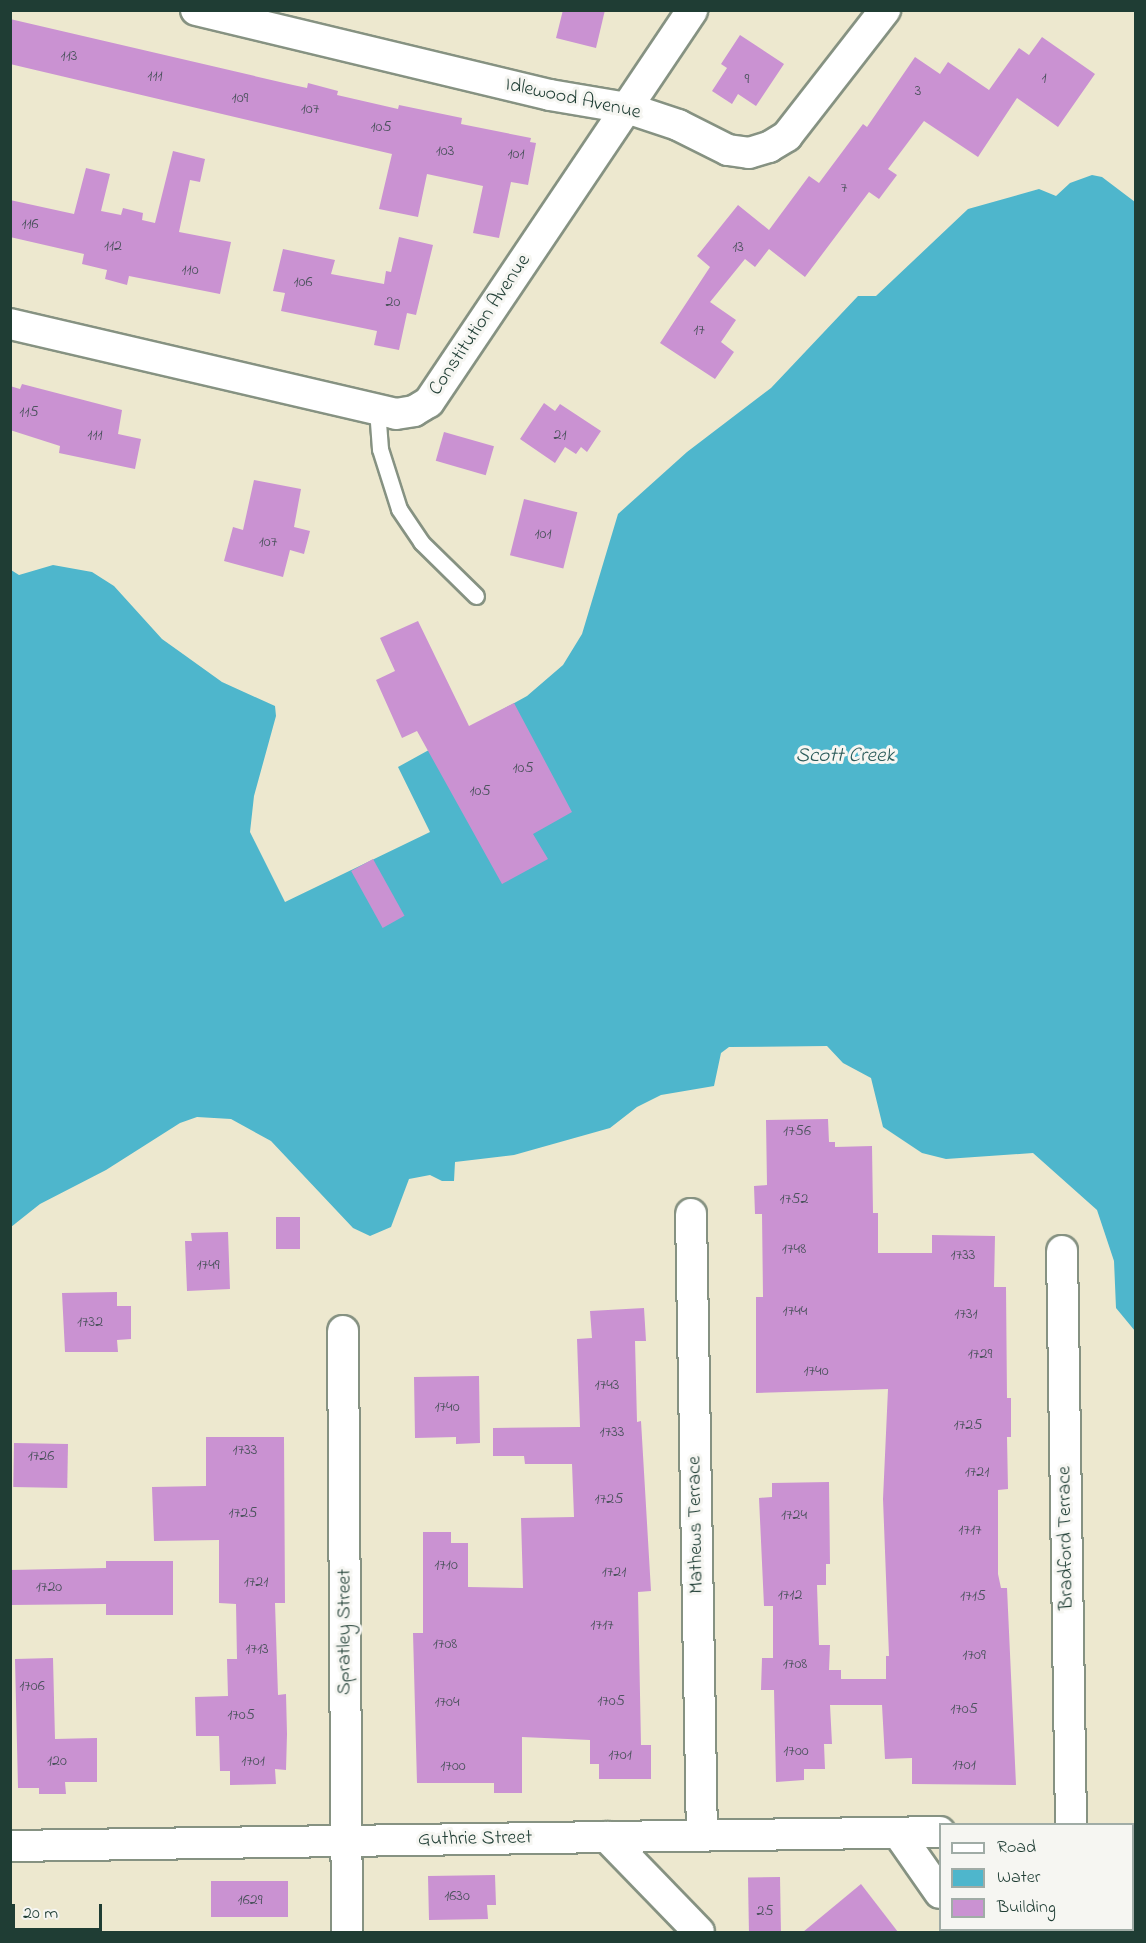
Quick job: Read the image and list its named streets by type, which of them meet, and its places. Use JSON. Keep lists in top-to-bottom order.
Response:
{
  "streets": {
    "street": [
      "Idlewood Avenue",
      "Constitution Avenue",
      "Mathews Terrace",
      "Bradford Terrace",
      "Spratley Street",
      "Guthrie Street"
    ]
  },
  "crossings": [
    ["Idlewood Avenue", "Constitution Avenue"],
    ["Mathews Terrace", "Guthrie Street"],
    ["Spratley Street", "Guthrie Street"]
  ],
  "water": ["Scott Creek"],
  "house_numbers": [
    "113",
    "111",
    "1",
    "9",
    "3",
    "109",
    "107",
    "105",
    "103",
    "101",
    "7",
    "116",
    "112",
    "13",
    "110",
    "106",
    "20",
    "17",
    "115",
    "111",
    "21",
    "101",
    "107",
    "105",
    "105",
    "1756",
    "1752",
    "1748",
    "1733",
    "1749",
    "1744",
    "1731",
    "1732",
    "1729",
    "1740",
    "1743",
    "1740",
    "1725",
    "1733",
    "1733",
    "1726",
    "1721",
    "1725",
    "1725",
    "1724",
    "1717",
    "1710",
    "1721",
    "1721",
    "1720",
    "1712",
    "1715",
    "1717",
    "1708",
    "1713",
    "1709",
    "1708",
    "1706",
    "1705",
    "1704",
    "1705",
    "1705",
    "1700",
    "1701",
    "120",
    "1701",
    "1701",
    "1700",
    "1630",
    "1629",
    "25"
  ],
  "legend": ["Road", "Water", "Building"],
  "scale_bar": "20 m"
}
